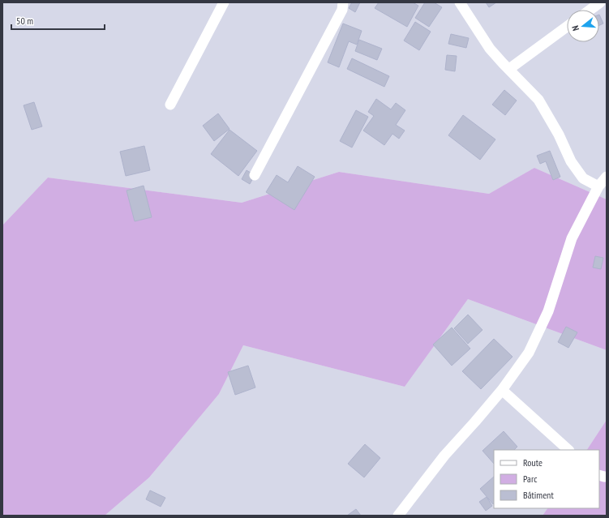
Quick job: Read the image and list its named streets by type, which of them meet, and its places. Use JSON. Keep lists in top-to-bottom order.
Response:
{
  "legend": ["Route", "Parc", "Bâtiment"],
  "scale_bar": "50 m",
  "north": "left"
}
